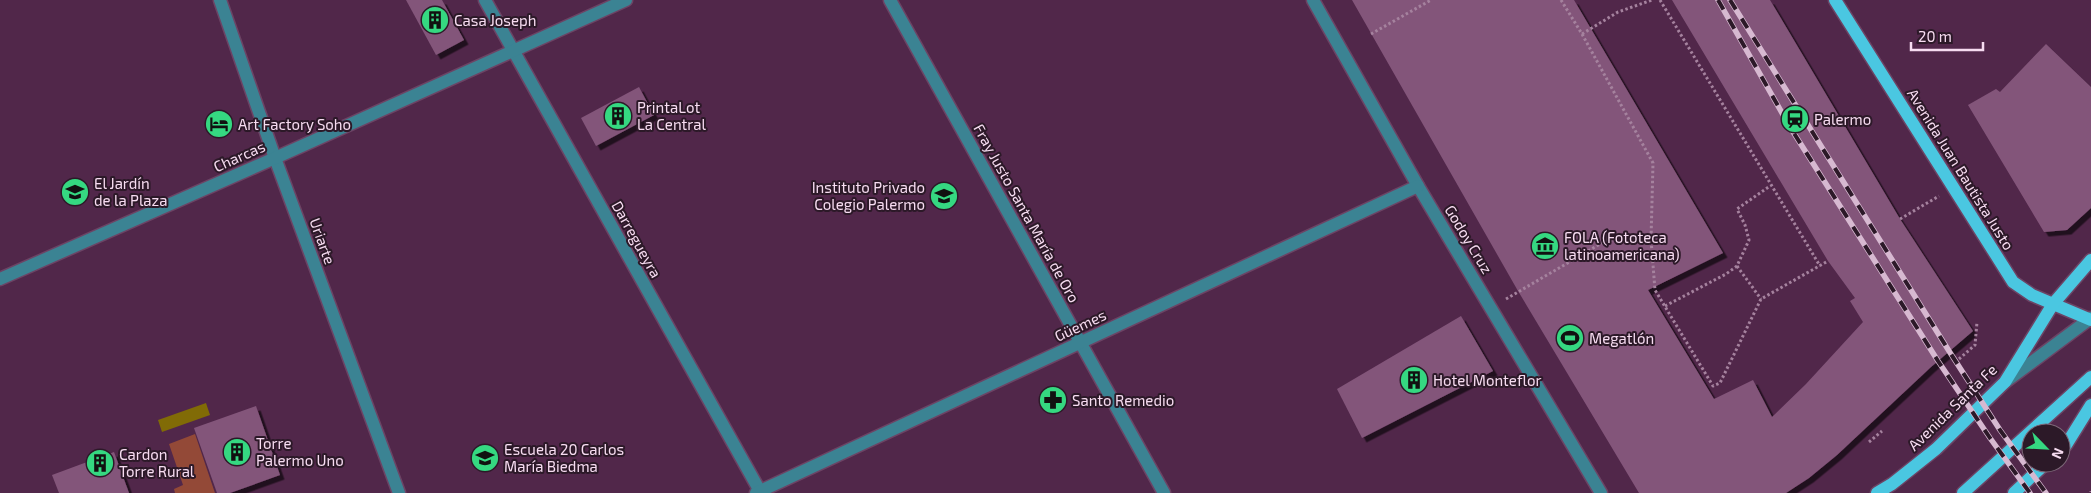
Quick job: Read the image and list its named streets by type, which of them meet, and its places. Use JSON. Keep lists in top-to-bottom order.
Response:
{
  "streets": {
    "main road": ["Avenida Juan Bautista Justo", "Avenida Santa Fe"],
    "street": [
      "Charcas",
      "Fray Justo Santa María de Oro",
      "Darregueyra",
      "Godoy Cruz",
      "Uriarte",
      "Güemes"
    ]
  },
  "crossings": [
    ["Charcas", "Darregueyra"],
    ["Charcas", "Uriarte"],
    ["Avenida Juan Bautista Justo", "Avenida Santa Fe"],
    ["Fray Justo Santa María de Oro", "Güemes"],
    ["Darregueyra", "Güemes"],
    ["Godoy Cruz", "Güemes"]
  ],
  "places": {
    "building": [
      "Casa Joseph",
      "PrintaLot La Central",
      "Hotel Monteflor",
      "Torre Palermo Uno",
      "Cardon Torre Rural"
    ],
    "station": ["Palermo"],
    "hotel": ["Art Factory Soho"],
    "school or university": ["El Jardín de la Plaza", "Instituto Privado Colegio Palermo", "Escuela 20 Carlos María Biedma"],
    "museum": ["FOLA (Fototeca latinoamericana)"],
    "sports": ["Megatlón"],
    "pharmacy": ["Santo Remedio"]
  },
  "scale_bar": "20 m",
  "north": "bottom right"
}
